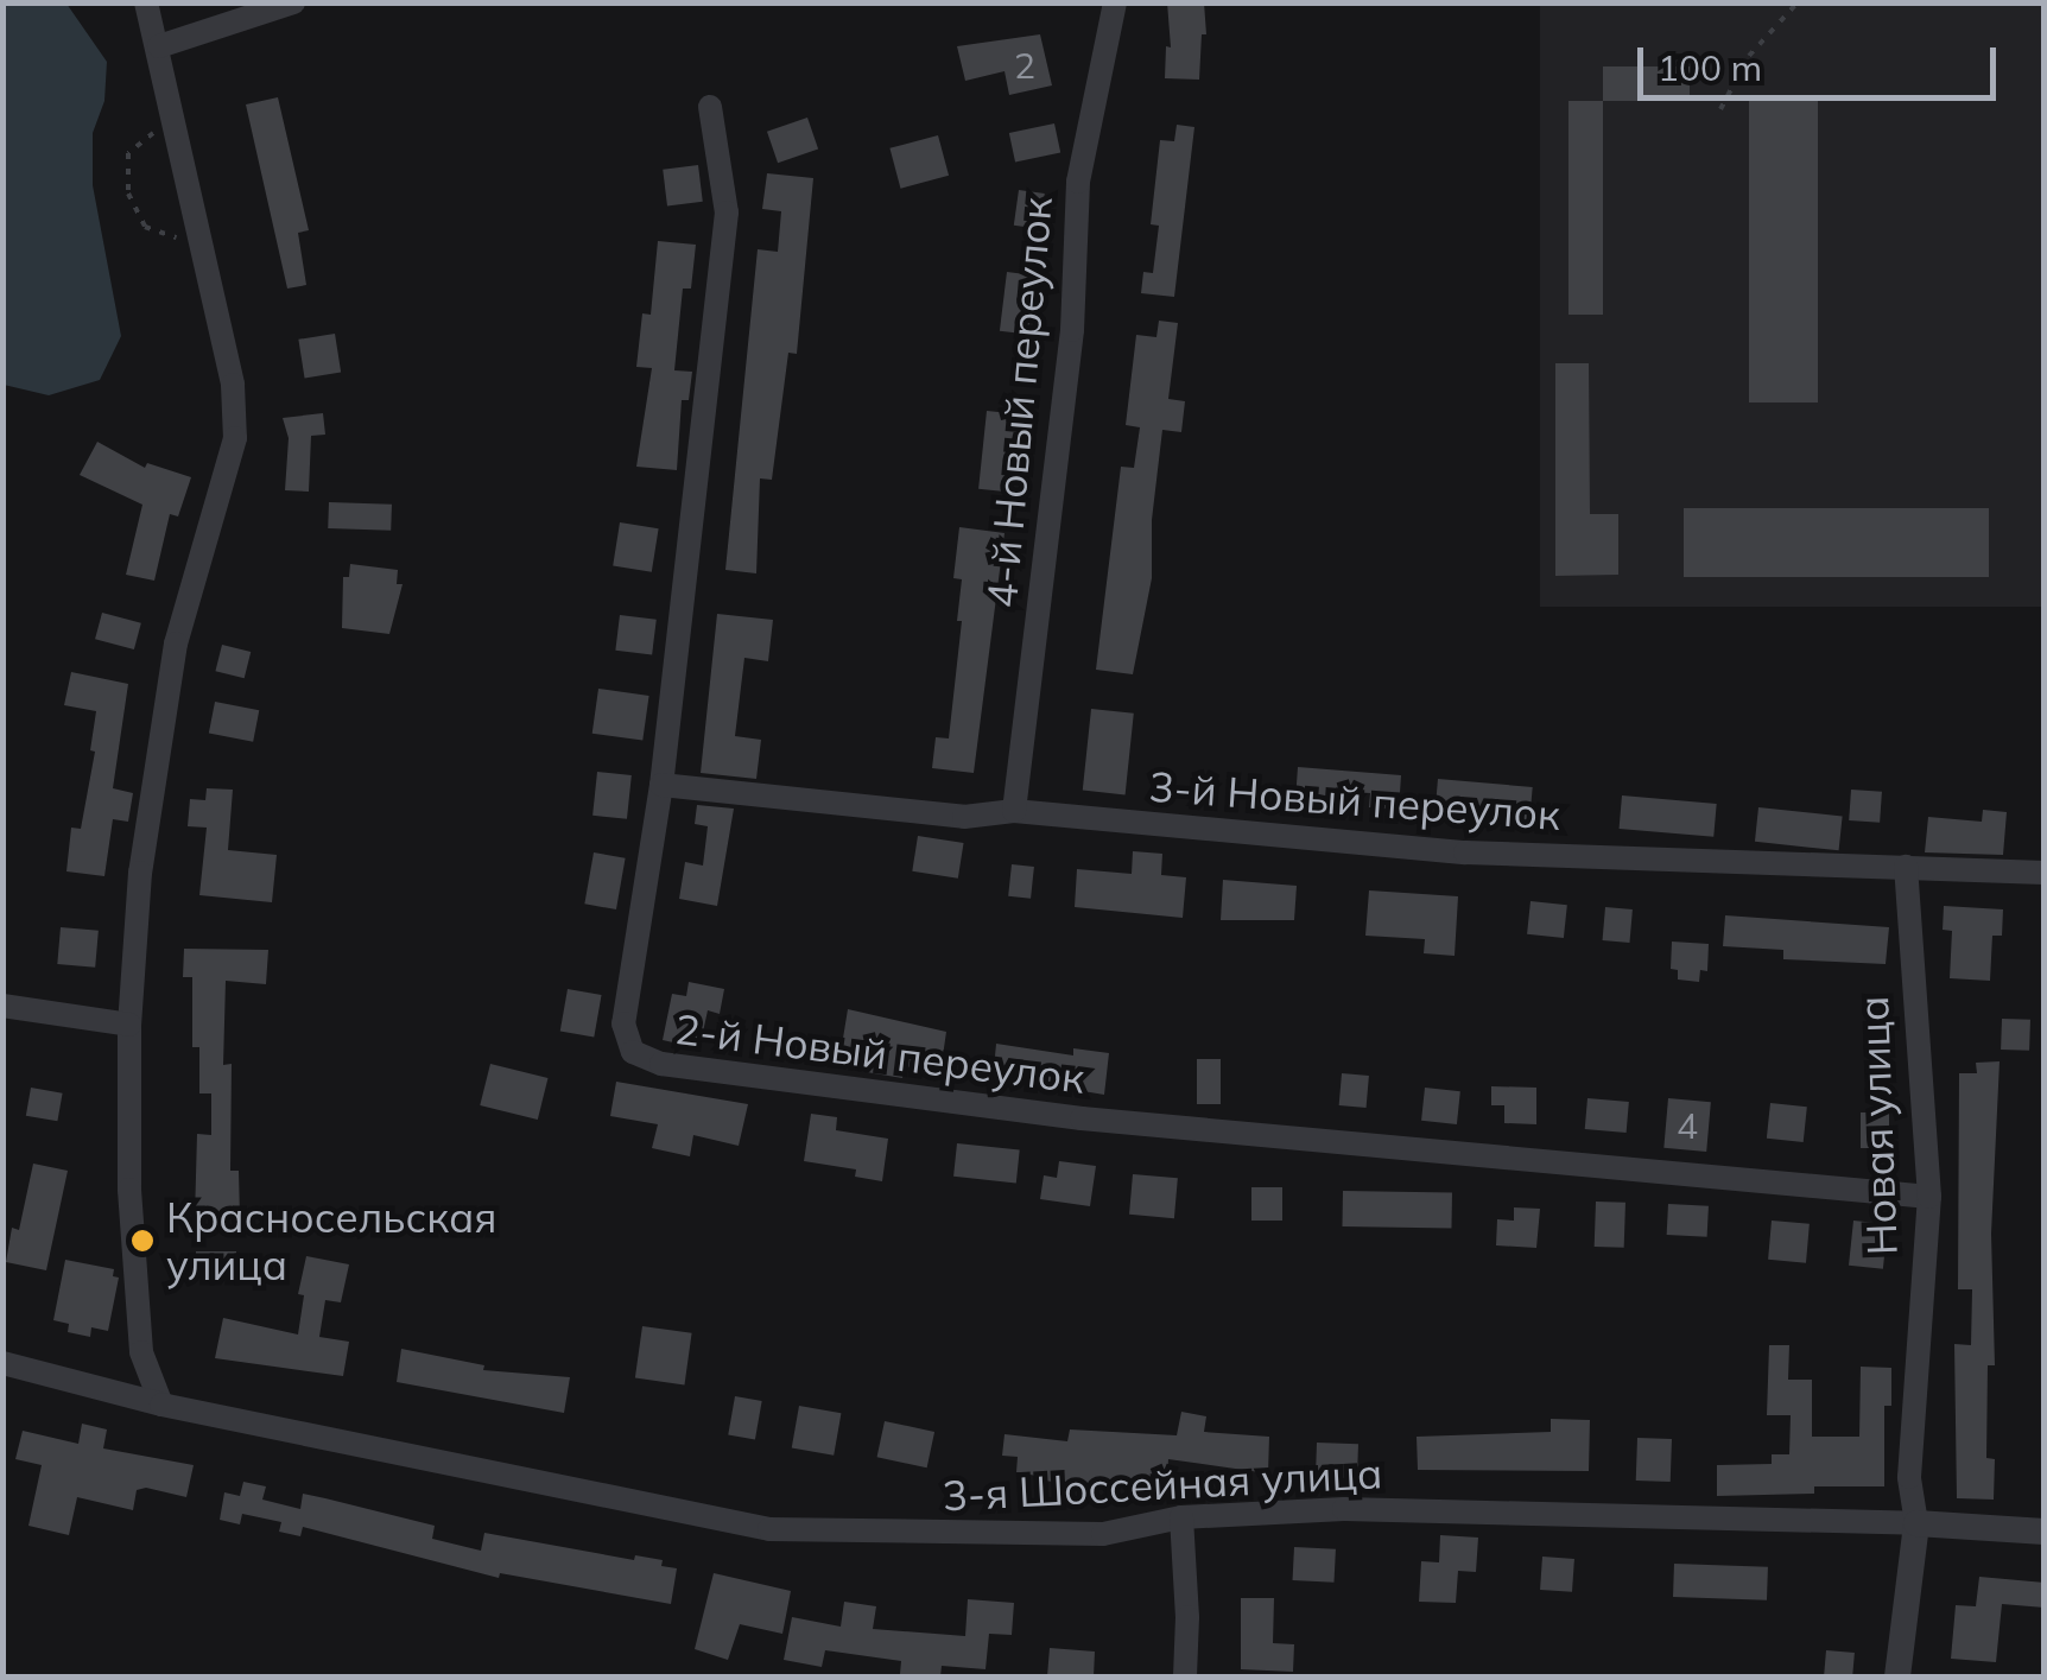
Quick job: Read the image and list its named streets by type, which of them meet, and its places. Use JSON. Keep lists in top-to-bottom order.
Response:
{
  "streets": {
    "street": [
      "4-й Новый переулок",
      "3-й Новый переулок",
      "2-й Новый переулок",
      "Новая улица",
      "3-я Шоссейная улица"
    ]
  },
  "crossings": [
    ["4-й Новый переулок", "3-й Новый переулок"],
    ["3-й Новый переулок", "2-й Новый переулок"],
    ["3-й Новый переулок", "Новая улица"],
    ["2-й Новый переулок", "Новая улица"],
    ["Новая улица", "3-я Шоссейная улица"]
  ],
  "places": ["Красносельская улица"],
  "house_numbers": ["2", "4"],
  "scale_bar": "100 m"
}
